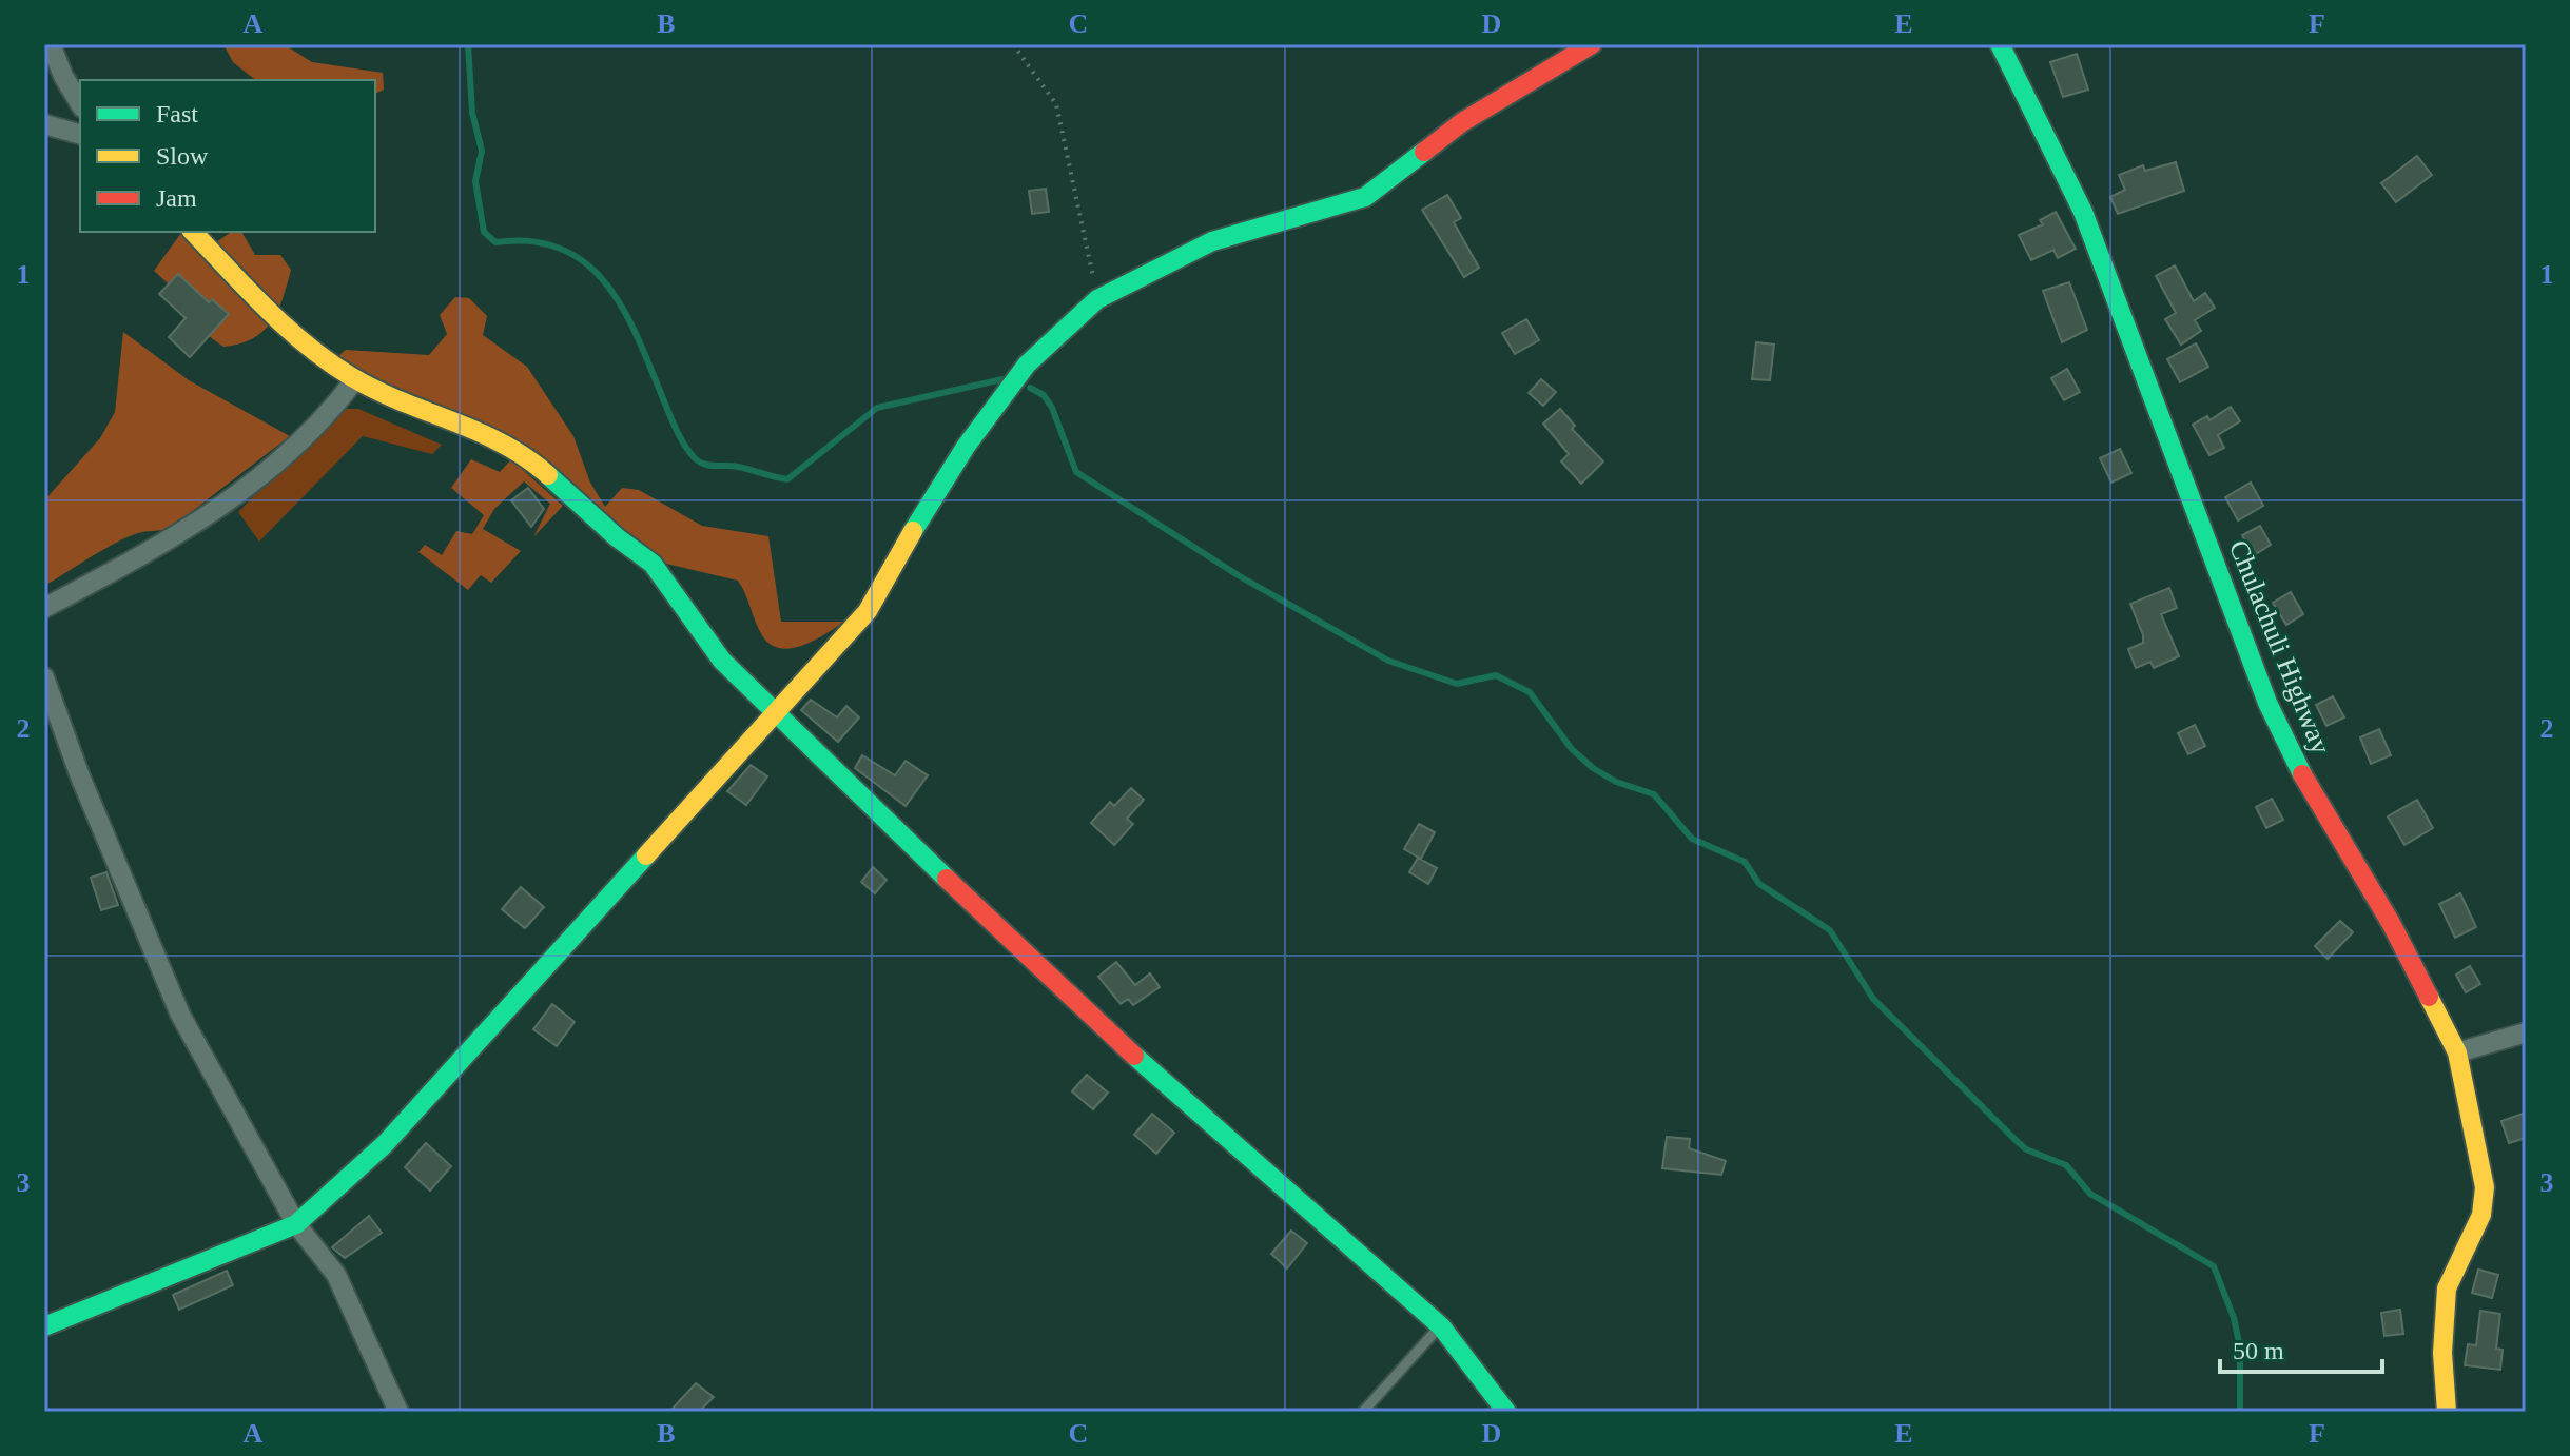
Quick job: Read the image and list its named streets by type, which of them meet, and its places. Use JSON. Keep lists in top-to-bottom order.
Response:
{
  "streets": {
    "street": ["Chulachuli Highway"]
  },
  "legend": ["Fast", "Slow", "Jam"],
  "scale_bar": "50 m",
  "grid": {
    "columns": [
      "A",
      "B",
      "C",
      "D",
      "E",
      "F"
    ],
    "rows": ["1", "2", "3"]
  }
}
